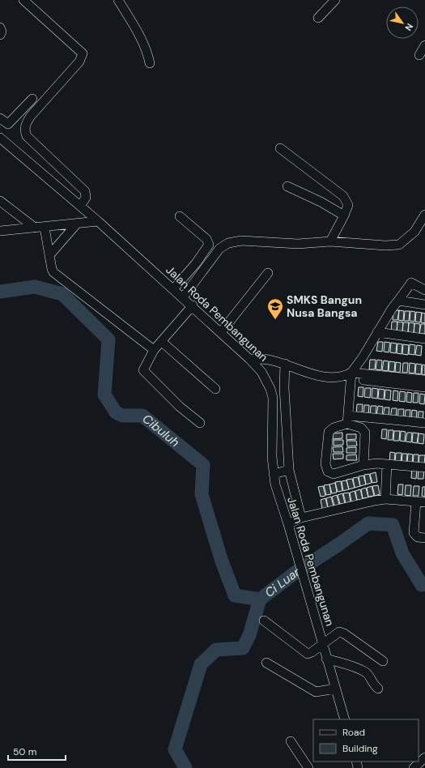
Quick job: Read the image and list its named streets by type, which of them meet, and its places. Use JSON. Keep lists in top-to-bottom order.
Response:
{
  "streets": {
    "street": ["Jalan Roda Pembangunan"]
  },
  "water": ["Cibuluh", "Ci Luar"],
  "places": {
    "school or university": ["SMKS Bangun Nusa Bangsa"]
  },
  "legend": ["Road", "Building"],
  "scale_bar": "50 m",
  "north": "bottom right"
}
